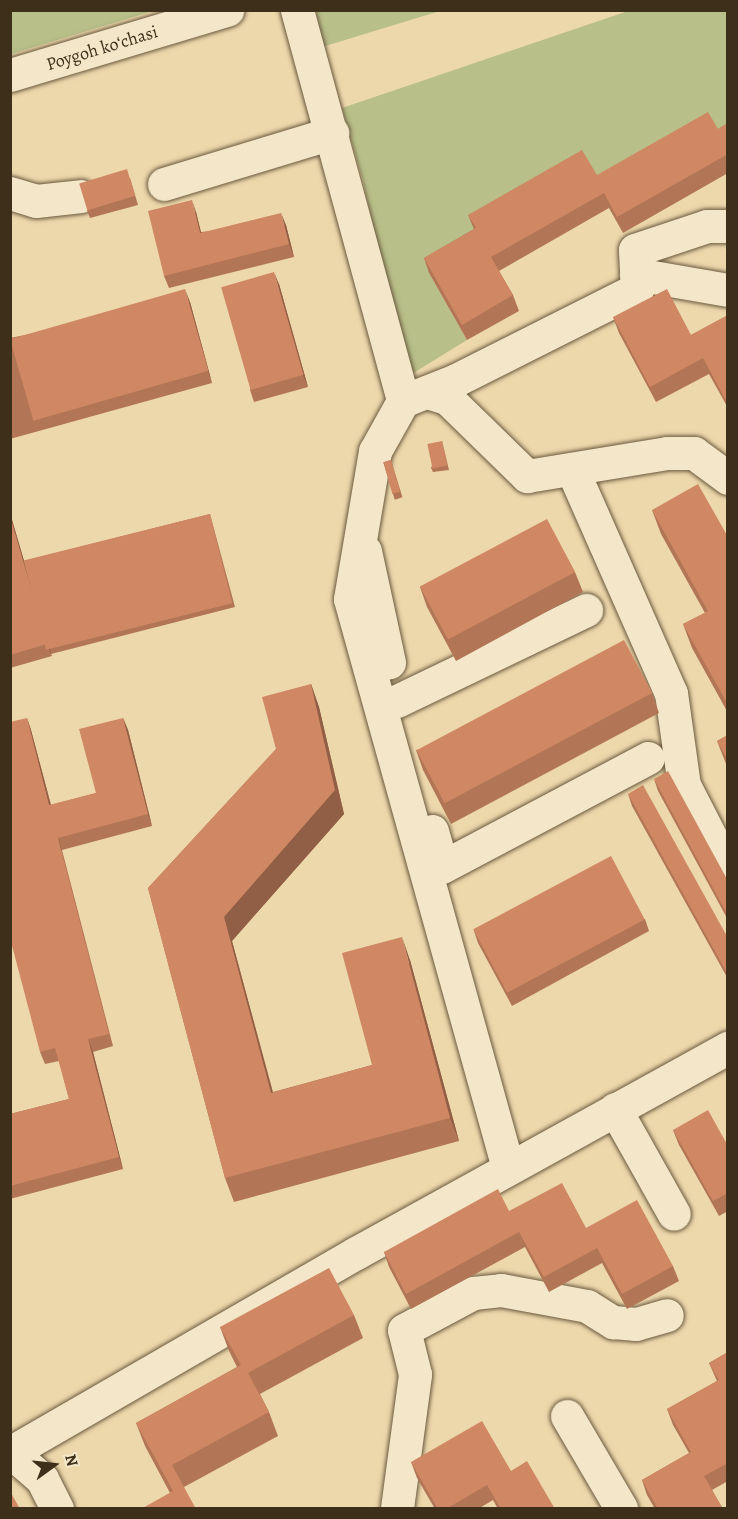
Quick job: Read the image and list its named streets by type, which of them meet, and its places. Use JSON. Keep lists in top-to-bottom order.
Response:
{
  "streets": {
    "street": ["Poygoh koʻchasi"]
  },
  "north": "right"
}
